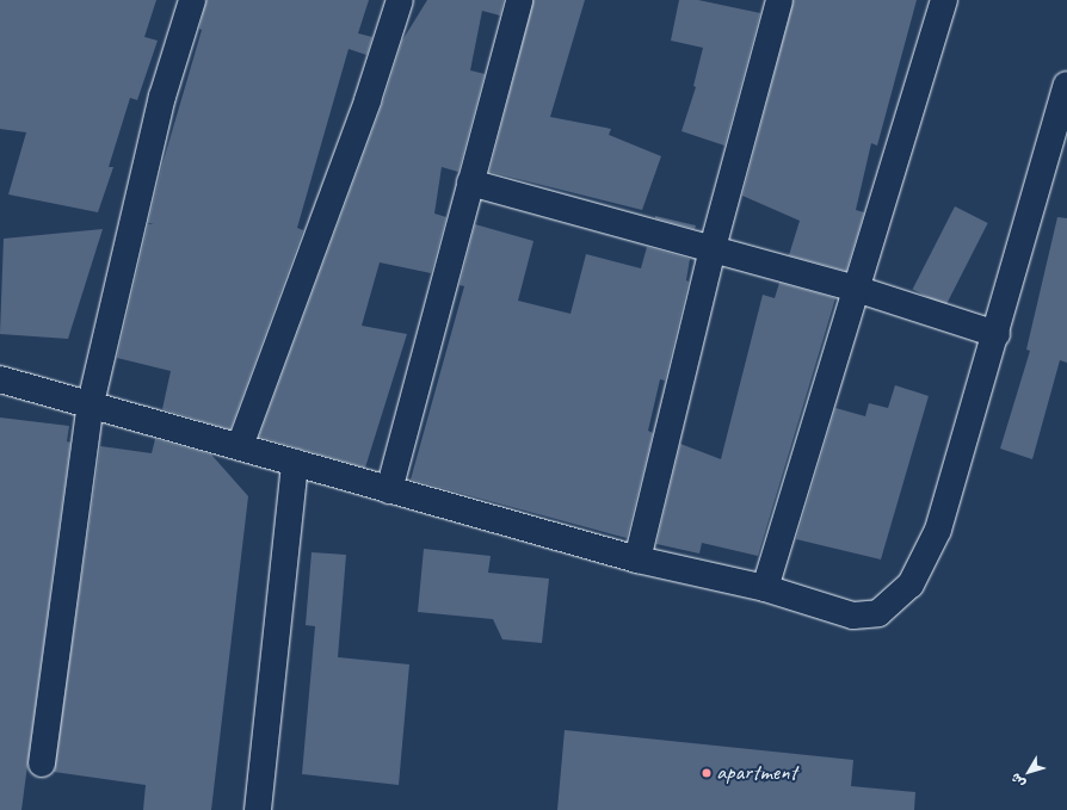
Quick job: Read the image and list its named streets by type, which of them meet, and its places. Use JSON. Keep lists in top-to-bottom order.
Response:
{
  "places": ["apartment"],
  "north": "bottom left"
}
